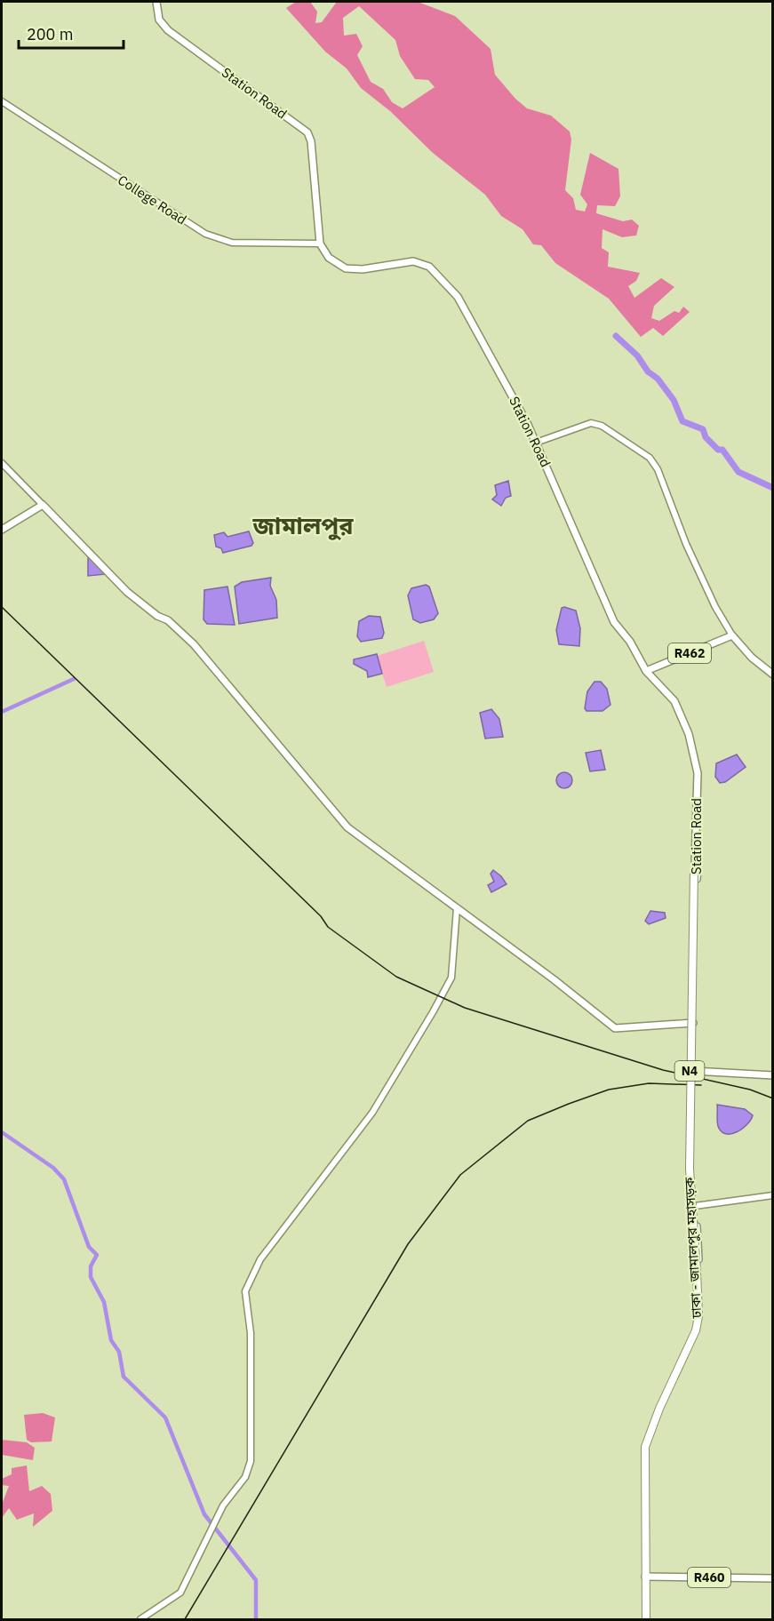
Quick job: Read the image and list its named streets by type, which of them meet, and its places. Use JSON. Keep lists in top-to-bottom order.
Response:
{
  "streets": {
    "highway": ["N4", "ঢাকা - জামালপুর মহাসড়ক"],
    "main road": [
      "Station Road",
      "College Road",
      "R462",
      "R460"
    ]
  },
  "crossings": [
    ["Station Road", "College Road"],
    ["Station Road", "R462"],
    ["Station Road", "ঢাকা - জামালপুর মহাসড়ক"],
    ["ঢাকা - জামালপুর মহাসড়ক", "R460"]
  ],
  "districts": ["জামালপুর"],
  "scale_bar": "200 m"
}
